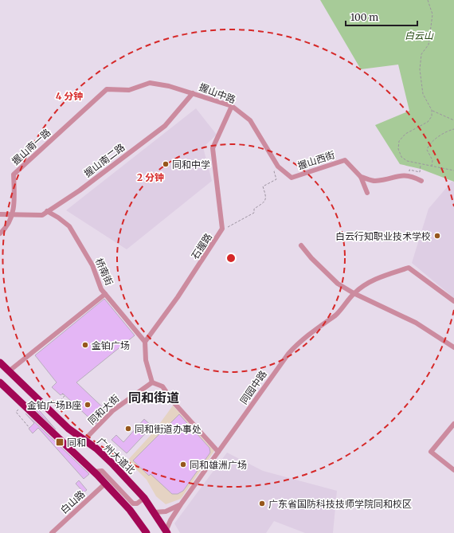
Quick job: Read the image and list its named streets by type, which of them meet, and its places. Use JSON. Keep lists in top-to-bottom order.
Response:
{
  "streets": {
    "highway": ["广州大道北"],
    "street": [
      "握山中路",
      "握山南一路",
      "握山南二路",
      "握山西街",
      "石握路",
      "桥南街",
      "同园中路",
      "同和大街",
      "白山路"
    ]
  },
  "crossings": [
    ["握山中路", "握山南一路"],
    ["握山中路", "握山南二路"],
    ["握山中路", "握山西街"],
    ["握山中路", "石握路"],
    ["握山南一路", "握山南二路"],
    ["握山南二路", "桥南街"],
    ["石握路", "桥南街"],
    ["同园中路", "广州大道北"],
    ["同和大街", "广州大道北"]
  ],
  "districts": ["同和街道"],
  "parks": ["白云山"],
  "places": {
    "other": [
      "同和中学",
      "白云行知职业技术学校",
      "金铂广场",
      "金铂广场B座",
      "同和街道办事处",
      "同和雄洲广场",
      "广东省国防科技技师学院同和校区"
    ],
    "transit": ["同和"]
  },
  "scale_bar": "100 m",
  "rings": ["4 分钟", "2 分钟"]
}
